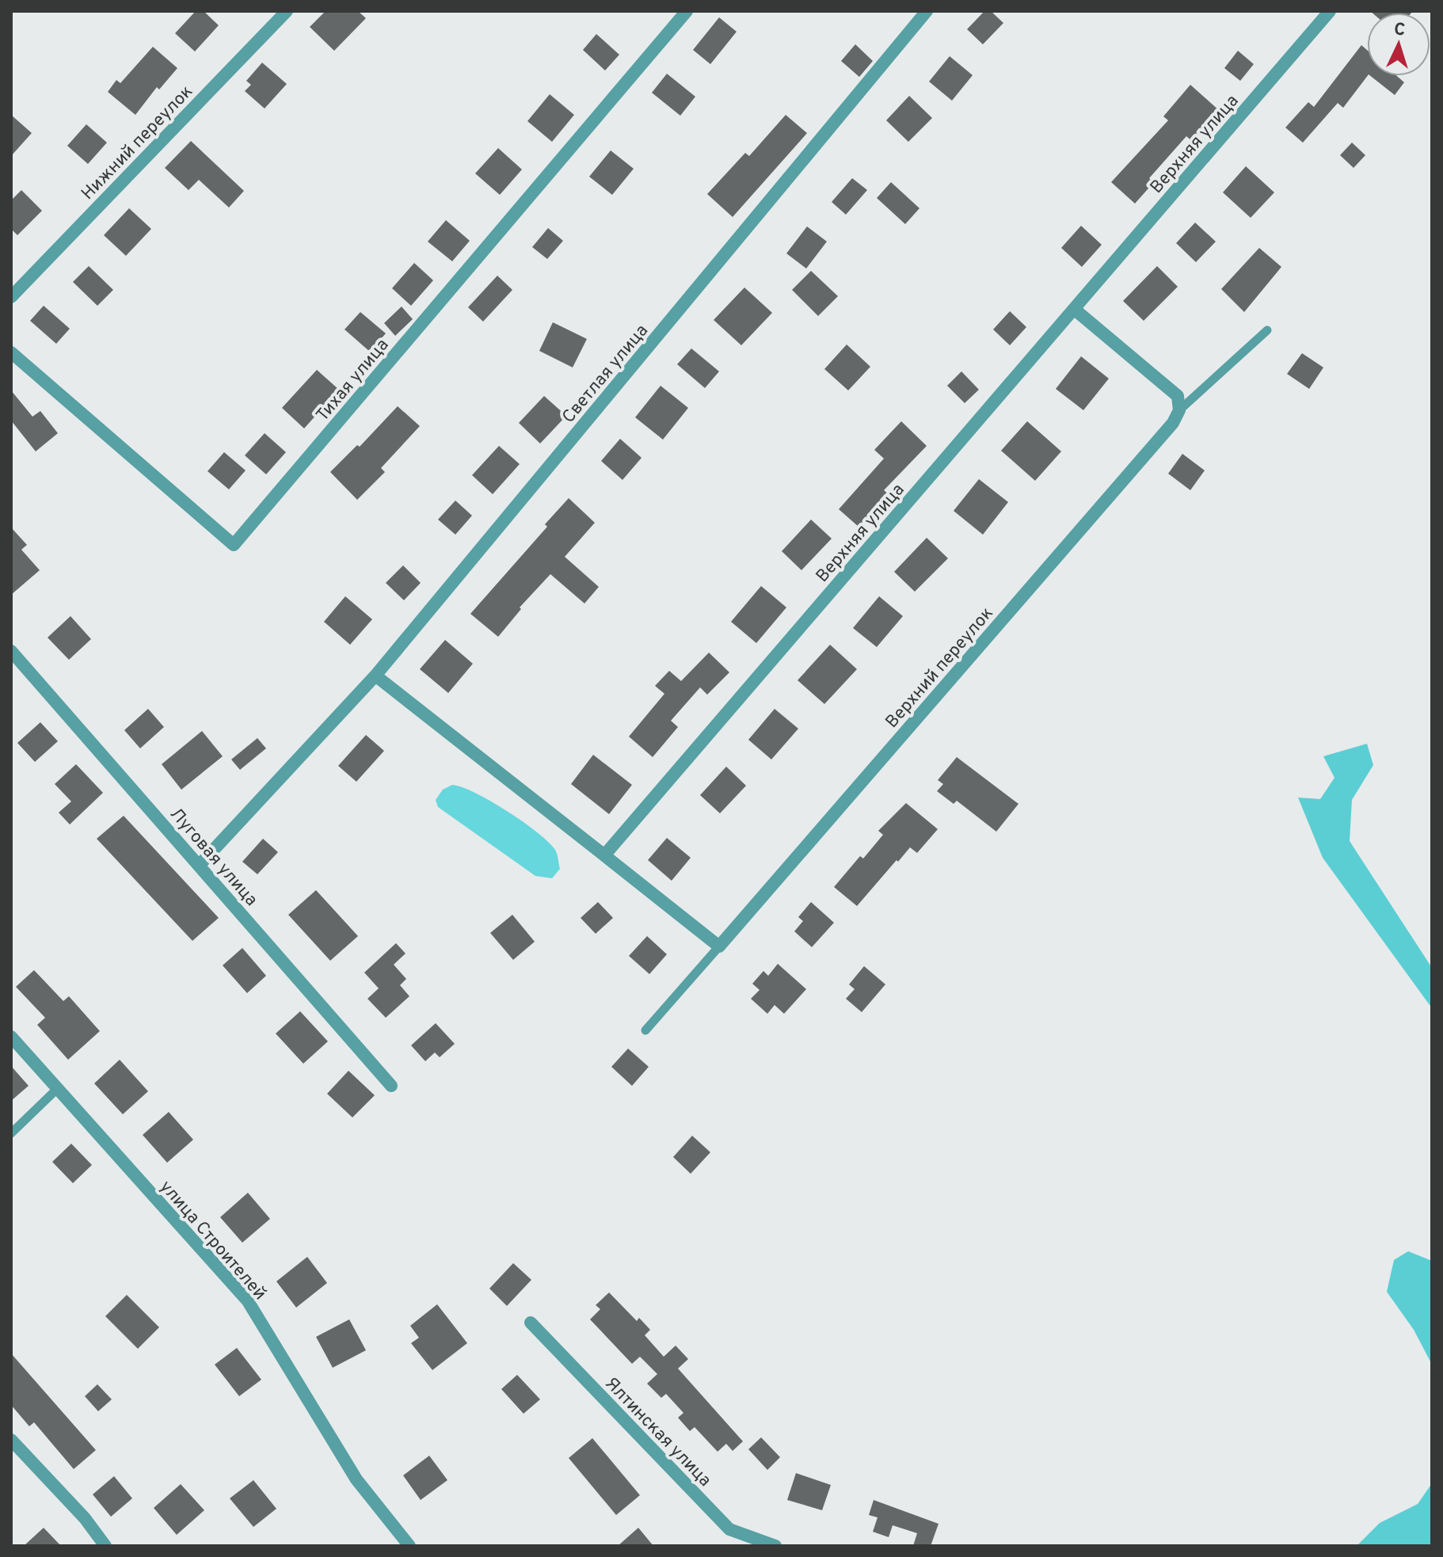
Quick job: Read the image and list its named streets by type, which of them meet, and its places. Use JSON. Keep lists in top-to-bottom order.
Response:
{
  "streets": {
    "street": [
      "Нижний переулок",
      "Верхняя улица",
      "Светлая улица",
      "Тихая улица",
      "Верхний переулок",
      "Луговая улица",
      "улица Строителей",
      "Ялтинская улица"
    ]
  },
  "crossings": [
    ["Светлая улица", "Луговая улица"]
  ],
  "north": "top"
}
